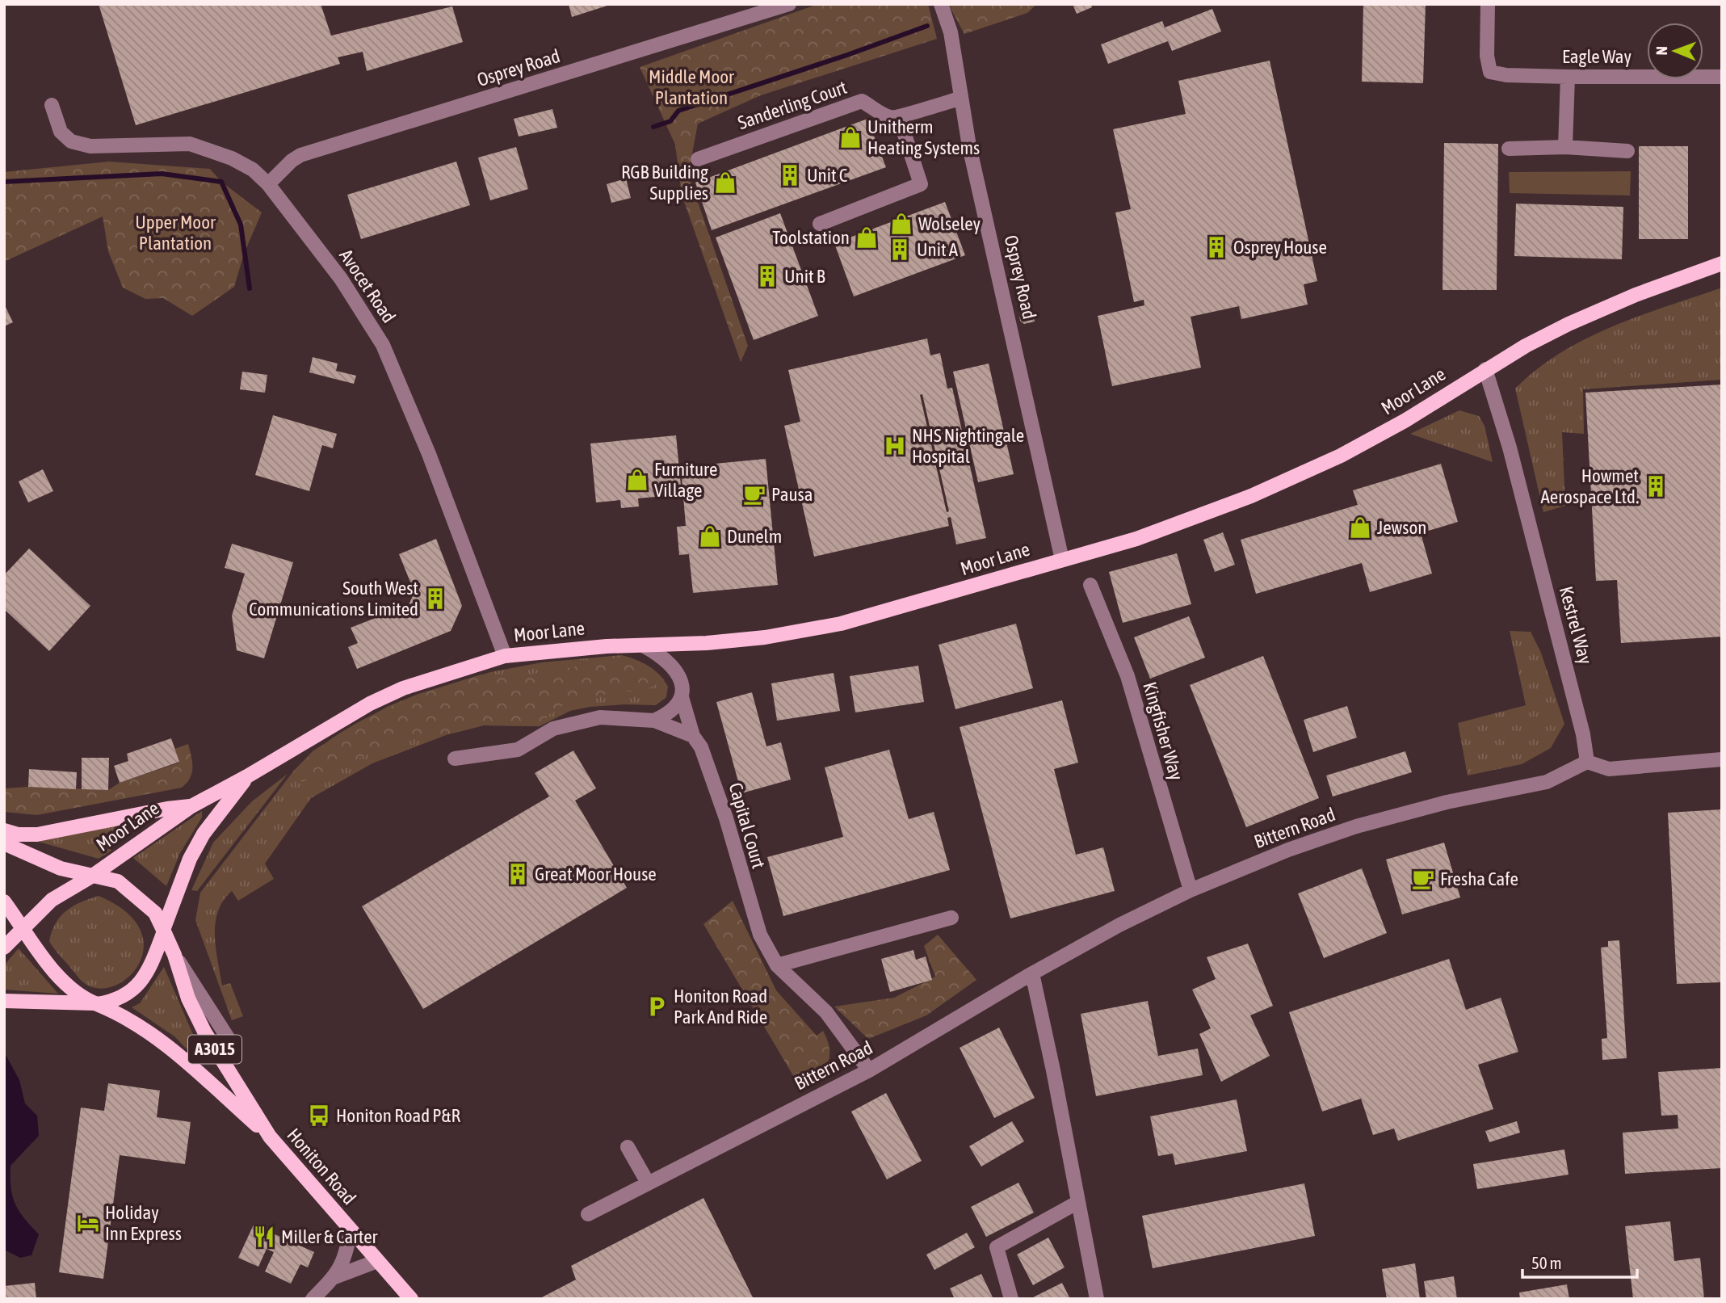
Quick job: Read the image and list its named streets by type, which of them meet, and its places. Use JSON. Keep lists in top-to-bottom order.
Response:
{
  "streets": {
    "main road": ["Moor Lane", "A3015", "Honiton Road"],
    "street": [
      "Eagle Way",
      "Osprey Road",
      "Sanderling Court",
      "Avocet Road",
      "Kestrel Way",
      "Kingfisher Way",
      "Capital Court",
      "Bittern Road"
    ]
  },
  "crossings": [
    ["Osprey Road", "Avocet Road"],
    ["Osprey Road", "Moor Lane"],
    ["Avocet Road", "Moor Lane"],
    ["Moor Lane", "Kestrel Way"],
    ["Moor Lane", "Capital Court"],
    ["Moor Lane", "Honiton Road"],
    ["Kestrel Way", "Bittern Road"],
    ["Kingfisher Way", "Bittern Road"],
    ["Capital Court", "Bittern Road"]
  ],
  "parks": ["Middle Moor Plantation", "Upper Moor Plantation"],
  "places": {
    "shop": [
      "Unitherm Heating Systems",
      "RGB Building Supplies",
      "Wolseley",
      "Toolstation",
      "Furniture Village",
      "Jewson",
      "Dunelm"
    ],
    "building": [
      "Unit C",
      "Osprey House",
      "Unit A",
      "Unit B",
      "Howmet Aerospace Ltd.",
      "South West Communications Limited",
      "Great Moor House"
    ],
    "hospital": ["NHS Nightingale Hospital"],
    "cafe": ["Pausa", "Fresha Cafe"],
    "parking": ["Honiton Road Park And Ride"],
    "bus stop": ["Honiton Road P&R"],
    "hotel": ["Holiday Inn Express"],
    "restaurant": ["Miller & Carter"]
  },
  "scale_bar": "50 m",
  "north": "left"
}
